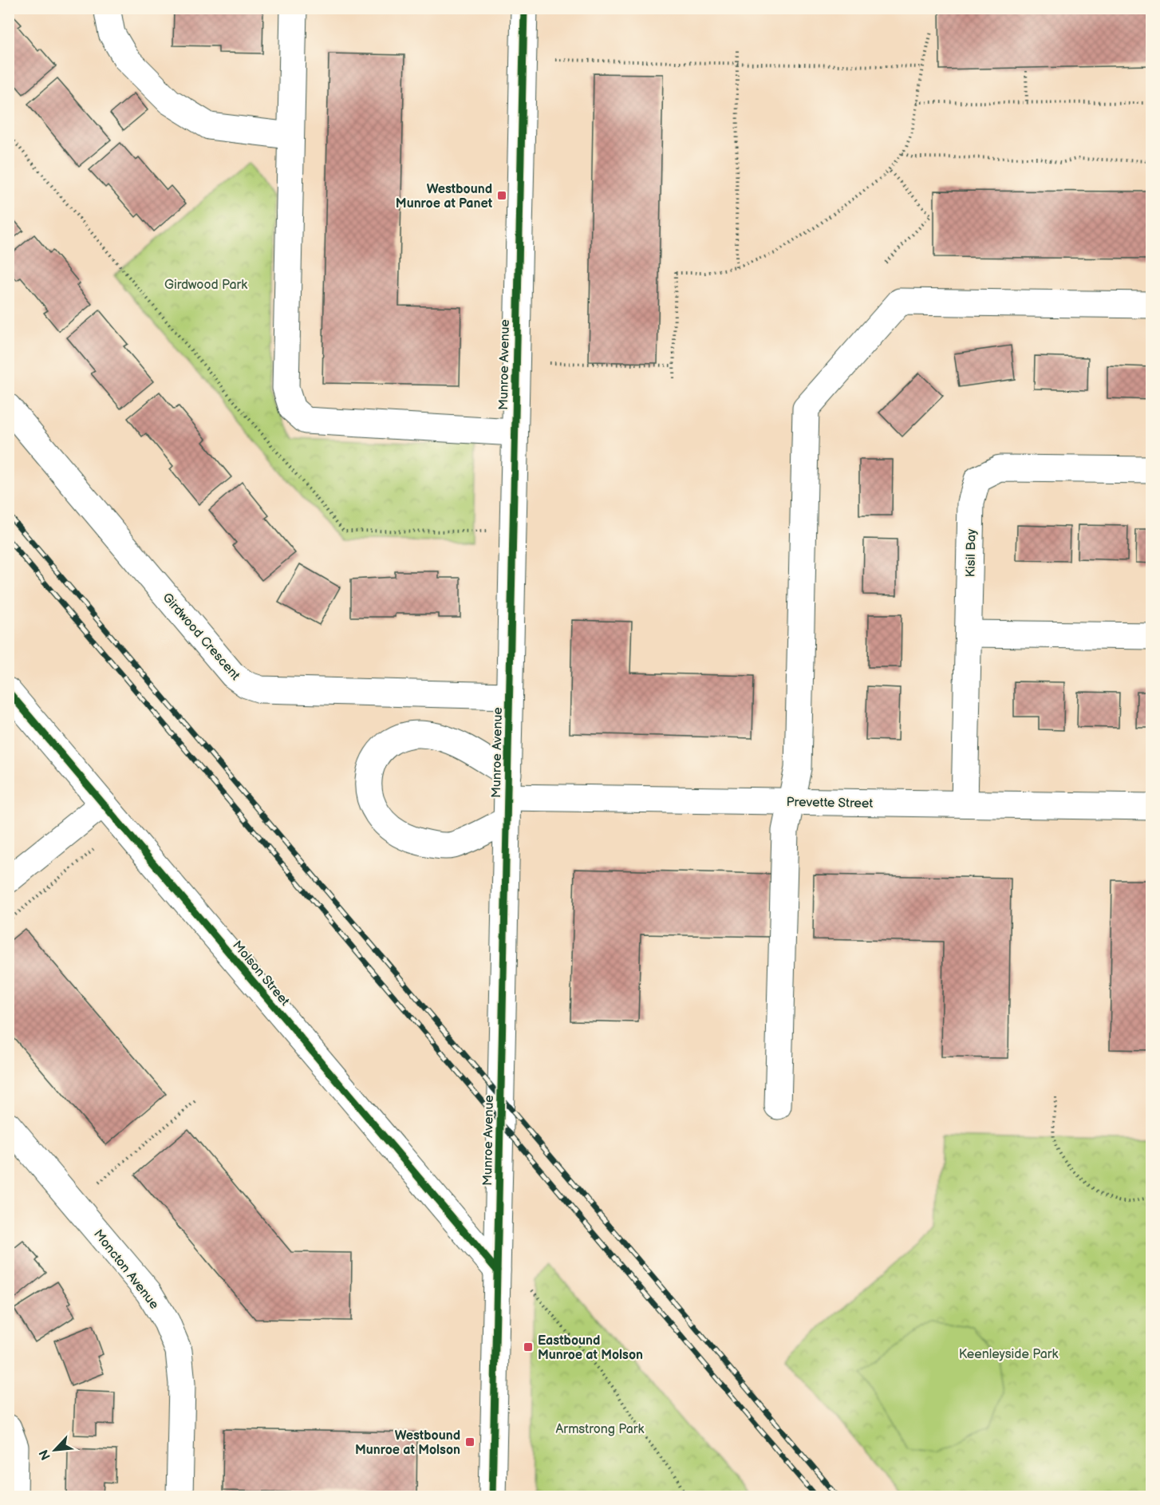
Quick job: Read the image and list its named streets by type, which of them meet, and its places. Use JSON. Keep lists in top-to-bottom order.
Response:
{
  "streets": {
    "street": [
      "Munroe Avenue",
      "Kisil Bay",
      "Girdwood Crescent",
      "Prevette Street",
      "Molson Street",
      "Moncton Avenue"
    ]
  },
  "crossings": [
    ["Munroe Avenue", "Girdwood Crescent"],
    ["Munroe Avenue", "Prevette Street"],
    ["Munroe Avenue", "Molson Street"],
    ["Kisil Bay", "Prevette Street"]
  ],
  "parks": ["Girdwood Park", "Keenleyside Park", "Armstrong Park"],
  "places": {
    "transit": ["Westbound Munroe at Panet", "Eastbound Munroe at Molson", "Westbound Munroe at Molson"]
  },
  "north": "bottom left"
}
